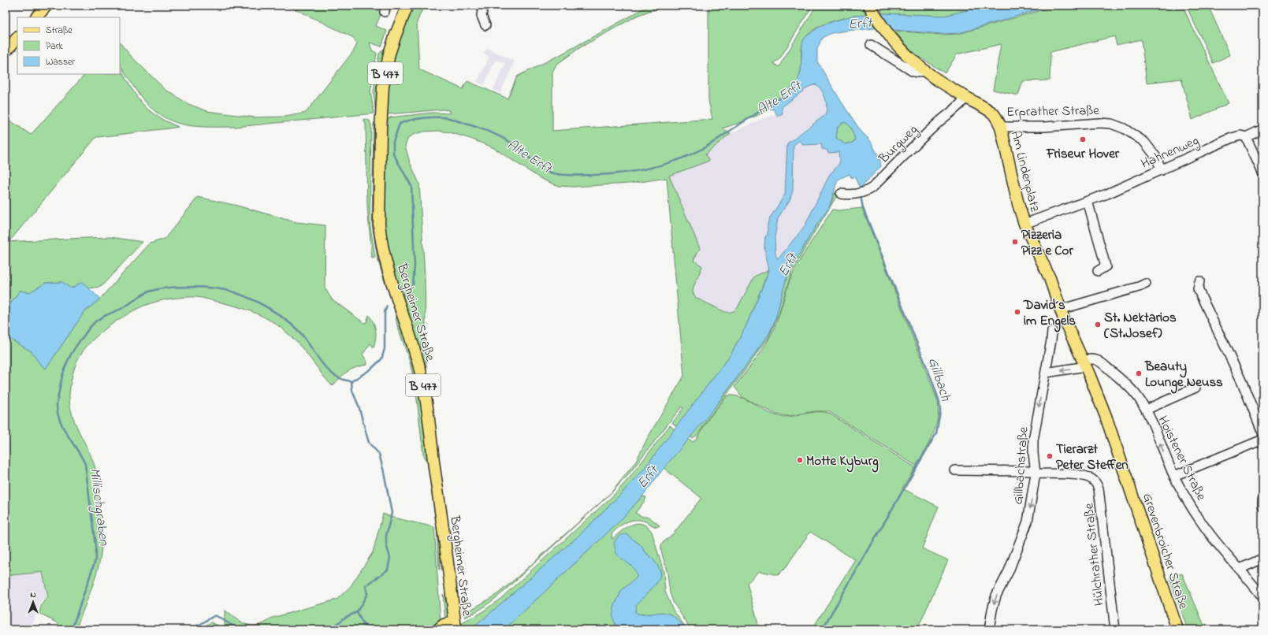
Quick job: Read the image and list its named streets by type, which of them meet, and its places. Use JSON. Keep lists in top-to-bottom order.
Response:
{
  "streets": {
    "main road": [
      "B 477",
      "Erprather Straße",
      "Am Lindenplatz",
      "Bergheimer Straße",
      "Grevenbroicher Straße"
    ],
    "street": [
      "Burgweg",
      "Hahnenweg",
      "Hoistener Straße",
      "Gillbachstraße",
      "Hülchrather Straße"
    ]
  },
  "crossings": [
    ["Erprather Straße", "Burgweg"],
    ["Erprather Straße", "Hahnenweg"],
    ["Erprather Straße", "Am Lindenplatz"],
    ["Hahnenweg", "Am Lindenplatz"],
    ["Am Lindenplatz", "Hoistener Straße"],
    ["Am Lindenplatz", "Grevenbroicher Straße"],
    ["Gillbachstraße", "Hülchrather Straße"]
  ],
  "one_way": ["Gillbachstraße"],
  "water": [
    "Erft",
    "Alte Erft",
    "Gillbach",
    "Millischgraben"
  ],
  "places": [
    "Friseur Hover",
    "Pizzeria Pizz e Cor",
    "David´s im Engels",
    "St. Nektarios (St.Josef)",
    "Beauty Lounge Neuss",
    "Tierarzt Peter Steffen",
    "Motte Kyburg"
  ],
  "legend": ["Straße", "Park", "Wasser"],
  "north": "top"
}
